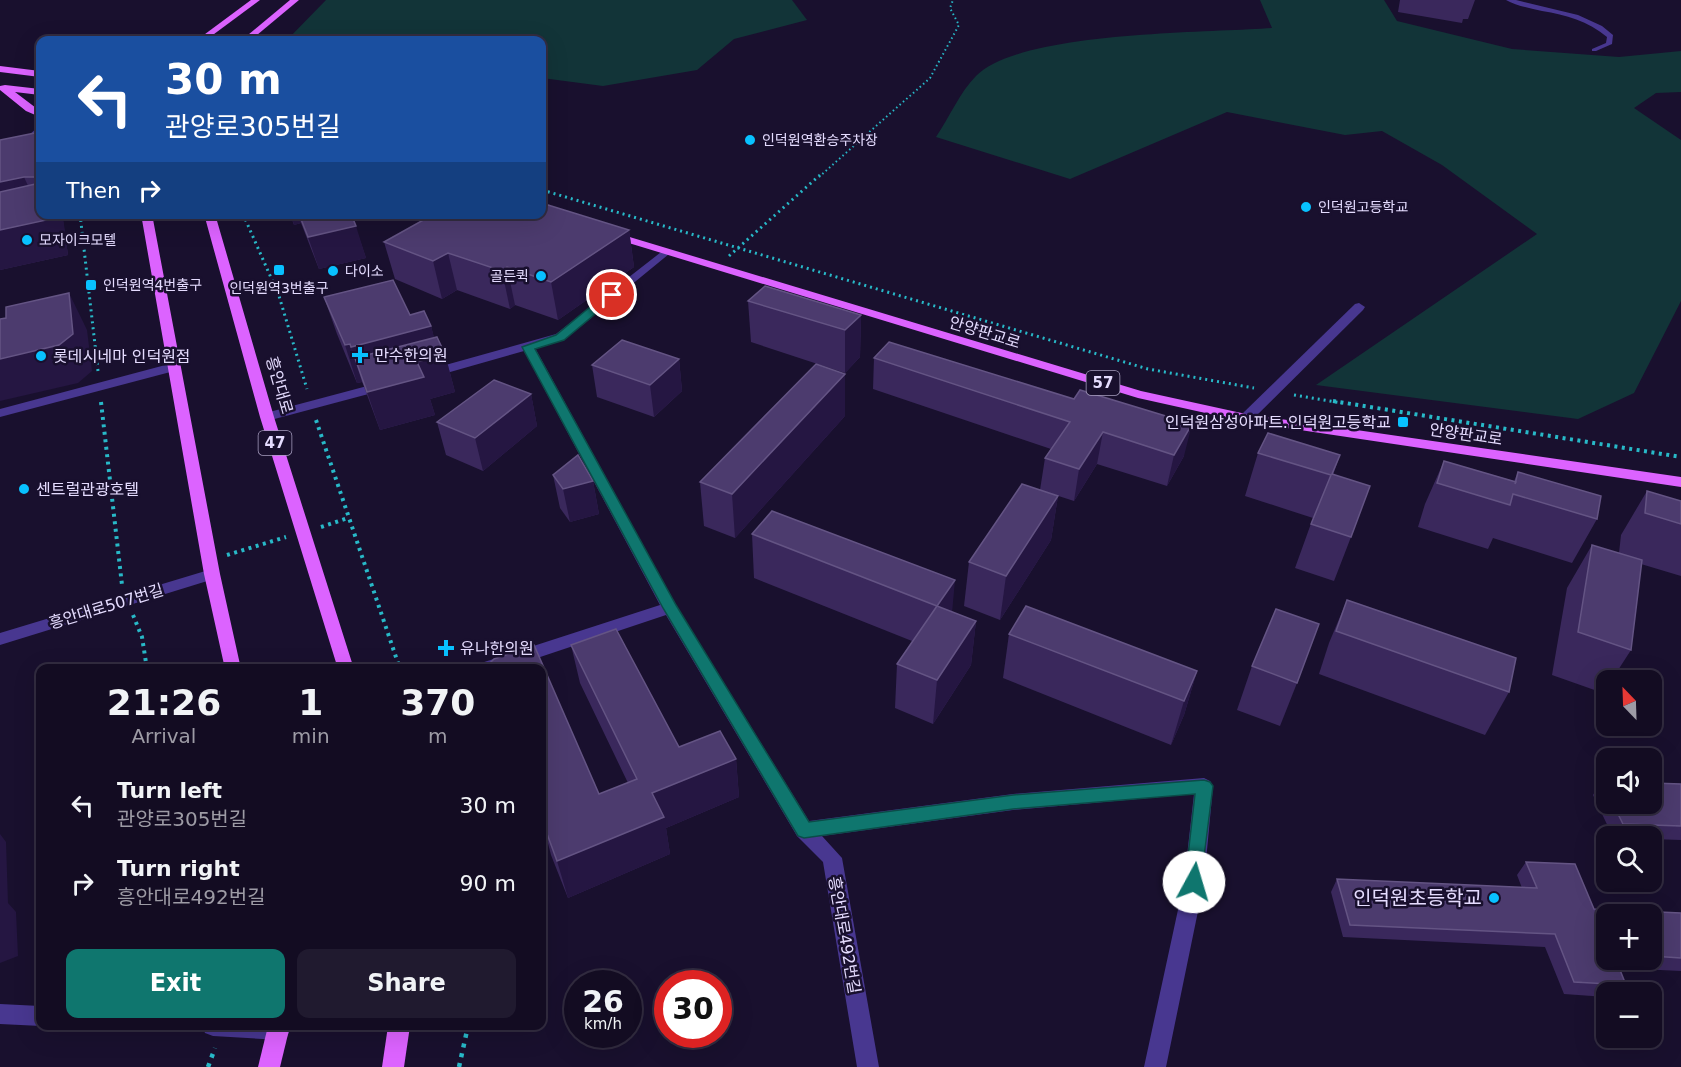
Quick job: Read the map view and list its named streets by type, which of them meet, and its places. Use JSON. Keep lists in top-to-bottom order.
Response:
{
  "streets": {
    "main road": [
      "안양판교로",
      "57",
      "흥안대로",
      "47"
    ],
    "street": ["흥안대로507번길", "흥안대로492번길"]
  },
  "places": {
    "other": [
      "인덕원역환승주차장",
      "인덕원고등학교",
      "모자이크모텔",
      "다이소",
      "골든퀵",
      "롯데시네마 인덕원점",
      "센트럴관광호텔",
      "인덕원초등학교"
    ],
    "transit": ["인덕원역3번출구", "인덕원역4번출구", "인덕원삼성아파트.인덕원고등학교"],
    "health": ["만수한의원", "유나한의원"]
  },
  "north": "top left",
  "page": {
    "turn": ["30 m", "관양로305번길"],
    "then": "Then",
    "eta": [
      "21:26",
      "Arrival",
      "1",
      "min",
      "370",
      "m"
    ],
    "map_buttons": ["+", "−"],
    "list": [
      {
        "name": "Turn left",
        "note": "관양로305번길",
        "value": "30 m"
      },
      {
        "name": "Turn right",
        "note": "흥안대로492번길",
        "value": "90 m"
      }
    ],
    "buttons": ["Exit", "Share"],
    "speed": "26 km/h",
    "limit": "30"
  }
}
